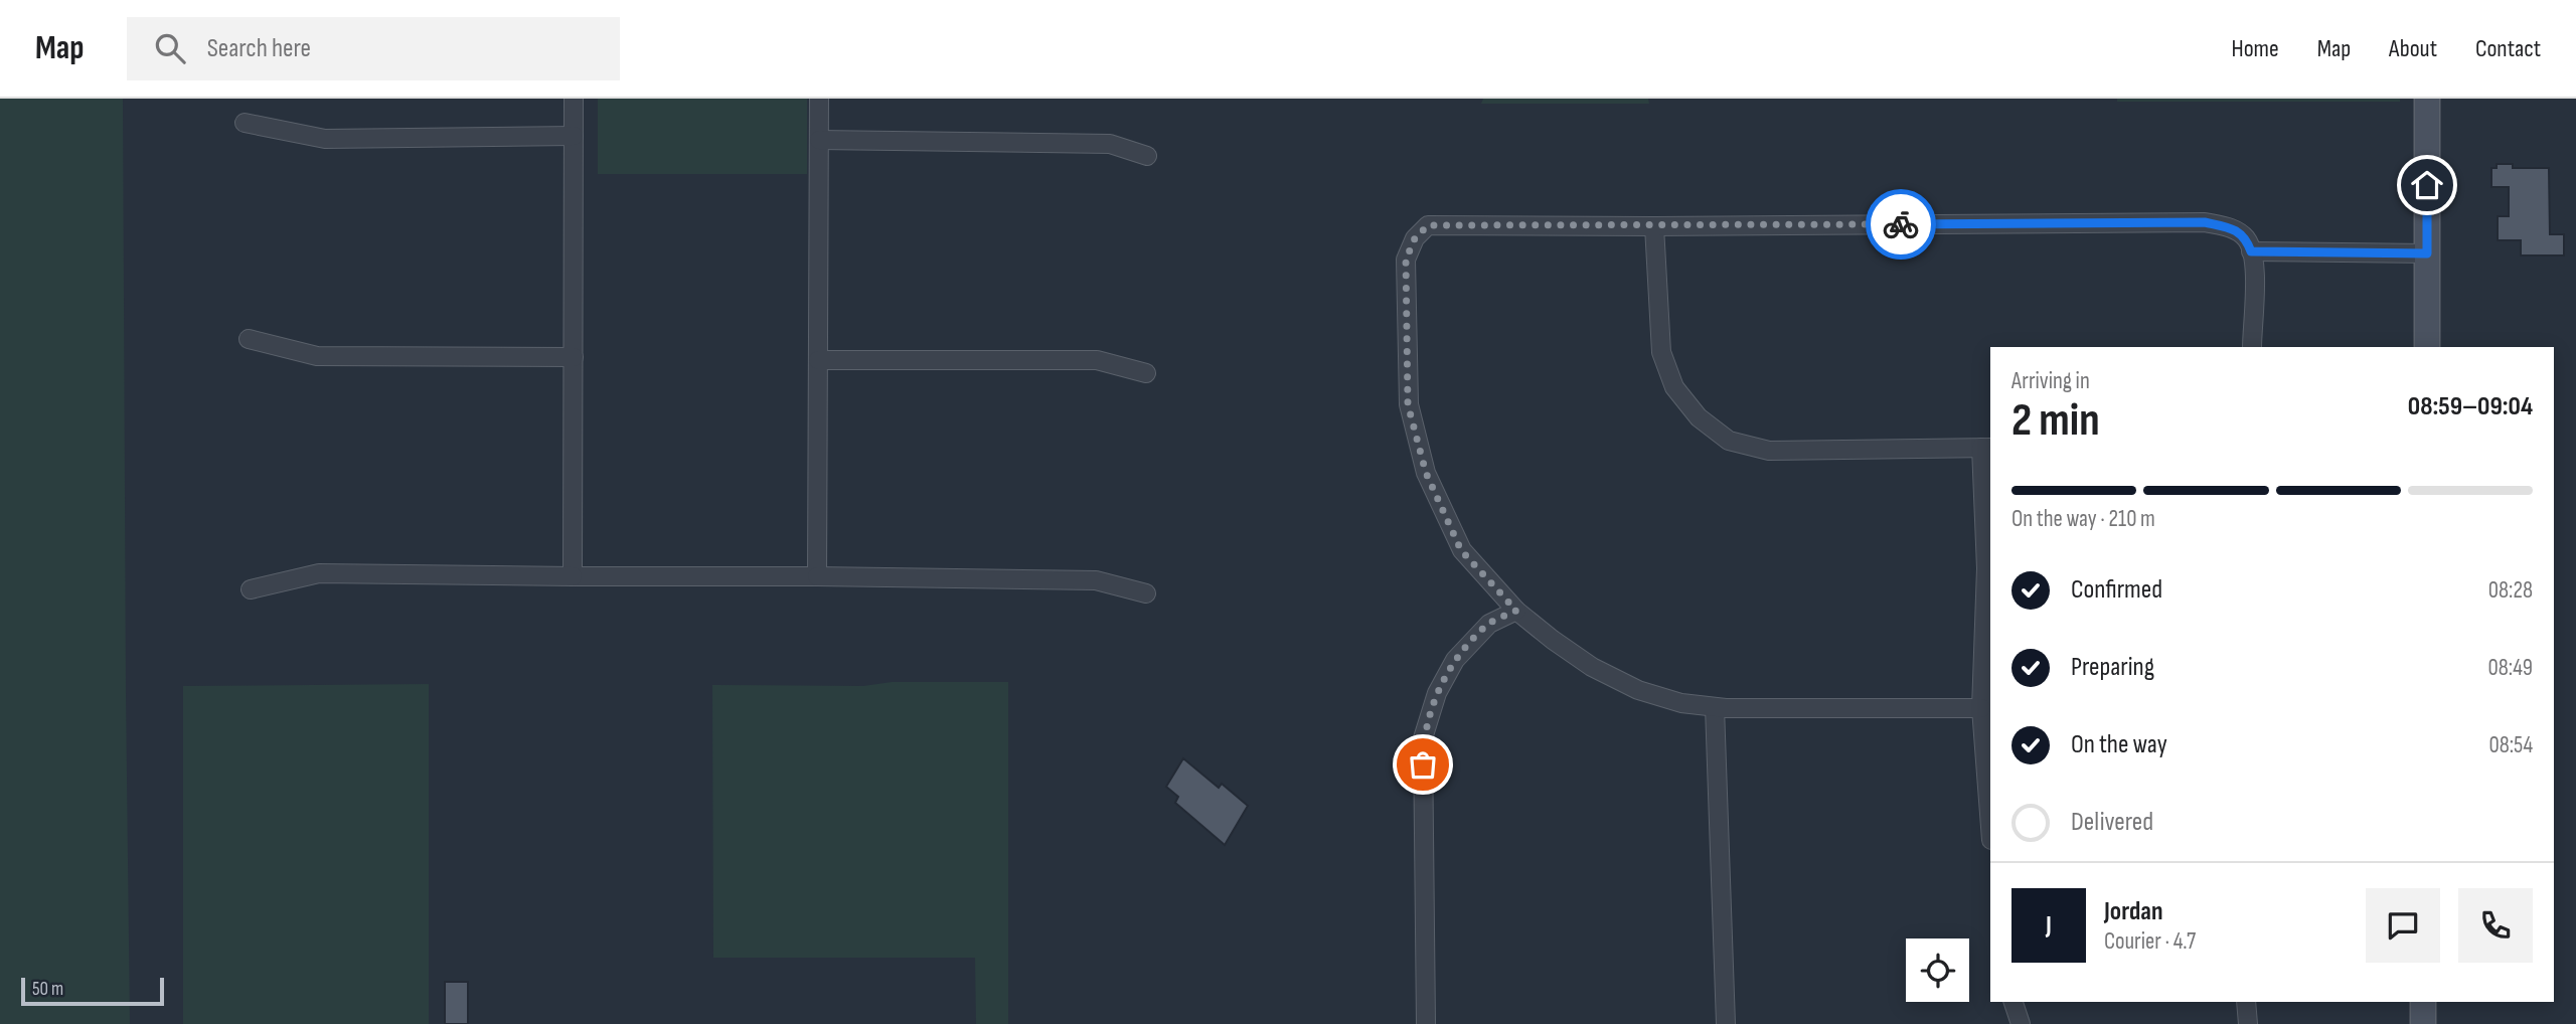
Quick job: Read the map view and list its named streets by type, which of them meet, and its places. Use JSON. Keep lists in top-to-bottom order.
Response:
{
  "scale_bar": "50 m",
  "page": {
    "header": "Map",
    "search": "Search here",
    "nav": [
      "Home",
      "Map",
      "About",
      "Contact"
    ],
    "heading": ["2 min", "Arriving in", "08:59–09:04"],
    "panel": ["Jordan", "Courier · 4.7"],
    "bar": "On the way · 210 m",
    "list": [
      ["Confirmed", "08:28"],
      ["Preparing", "08:49"],
      ["On the way", "08:54"],
      "Delivered"
    ],
    "round": "J",
    "scale": "50 m"
  }
}
